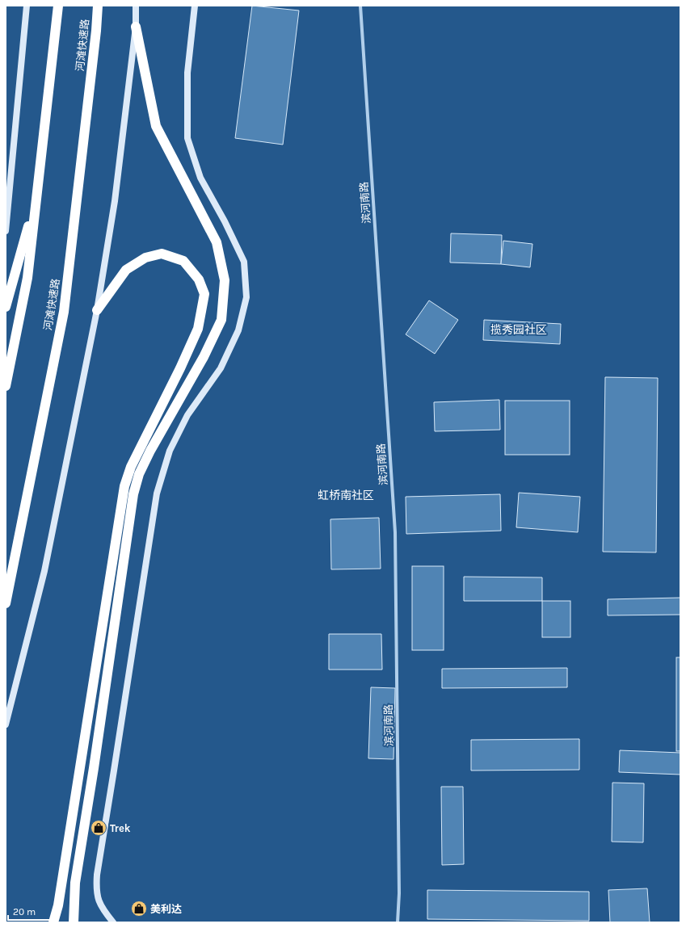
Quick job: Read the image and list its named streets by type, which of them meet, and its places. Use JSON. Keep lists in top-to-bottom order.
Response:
{
  "streets": {
    "highway": ["河滩快速路"],
    "street": ["滨河南路"]
  },
  "districts": ["揽秀园社区", "虹桥南社区"],
  "places": {
    "shop": ["Trek", "美利达"]
  },
  "scale_bar": "20 m"
}
